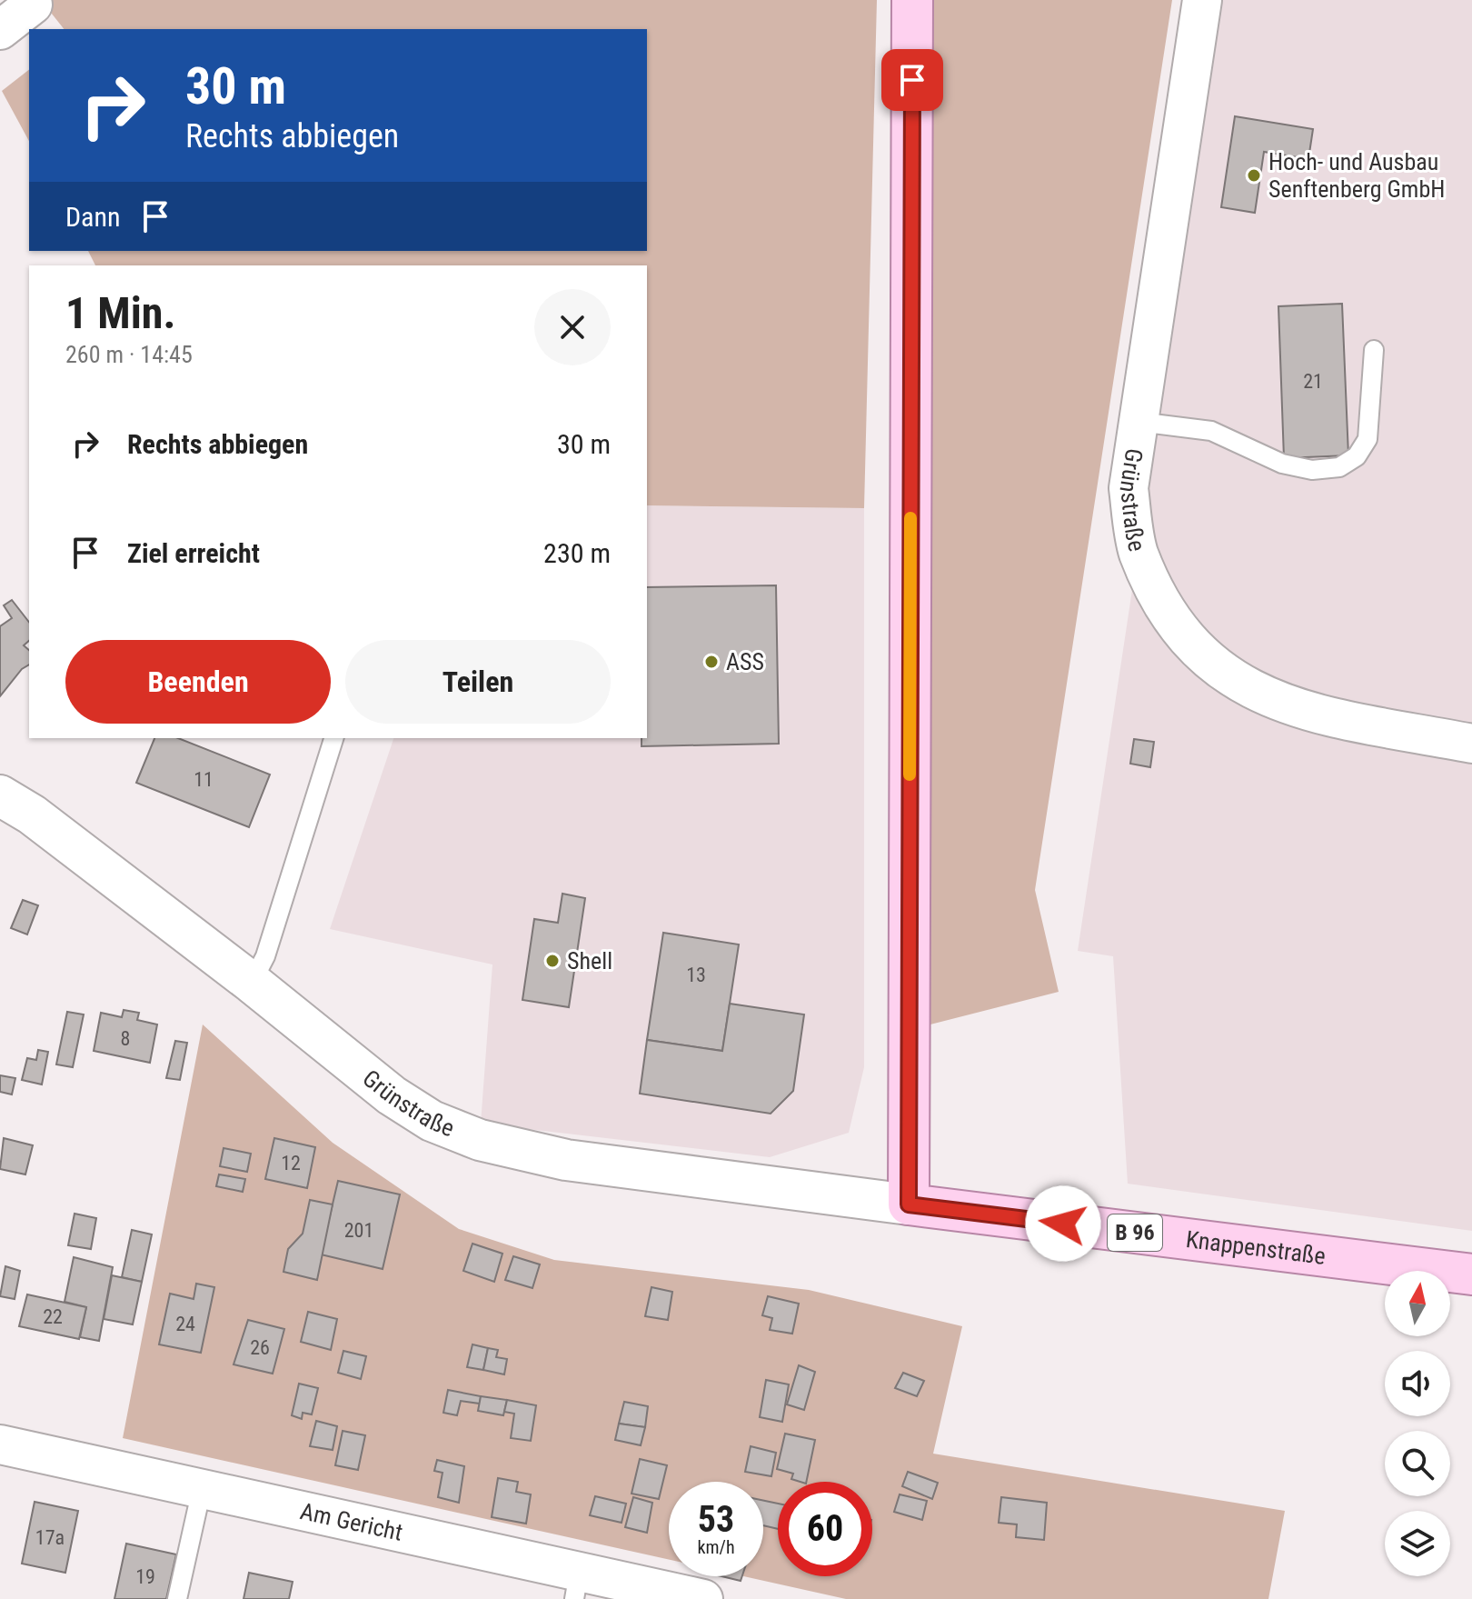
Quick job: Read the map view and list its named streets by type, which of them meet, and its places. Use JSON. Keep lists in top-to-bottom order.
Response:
{
  "streets": {
    "main road": ["Grünstraße", "B 96", "Knappenstraße"],
    "street": ["Am Gericht"]
  },
  "crossings": [
    ["Grünstraße", "Knappenstraße"]
  ],
  "places": ["Hoch- und Ausbau Senftenberg GmbH", "ASS", "Shell"],
  "house_numbers": [
    "21",
    "11",
    "13",
    "8",
    "12",
    "201",
    "22",
    "24",
    "26",
    "17a",
    "19"
  ],
  "north": "top",
  "page": {
    "turn": ["30 m", "Rechts abbiegen"],
    "then": "Dann",
    "heading": ["1 Min.", "260 m · 14:45"],
    "list": [
      {
        "name": "Rechts abbiegen",
        "value": "30 m"
      },
      {
        "name": "Ziel erreicht",
        "value": "230 m"
      }
    ],
    "buttons": ["Beenden", "Teilen"],
    "speed": "53 km/h",
    "limit": "60"
  }
}
